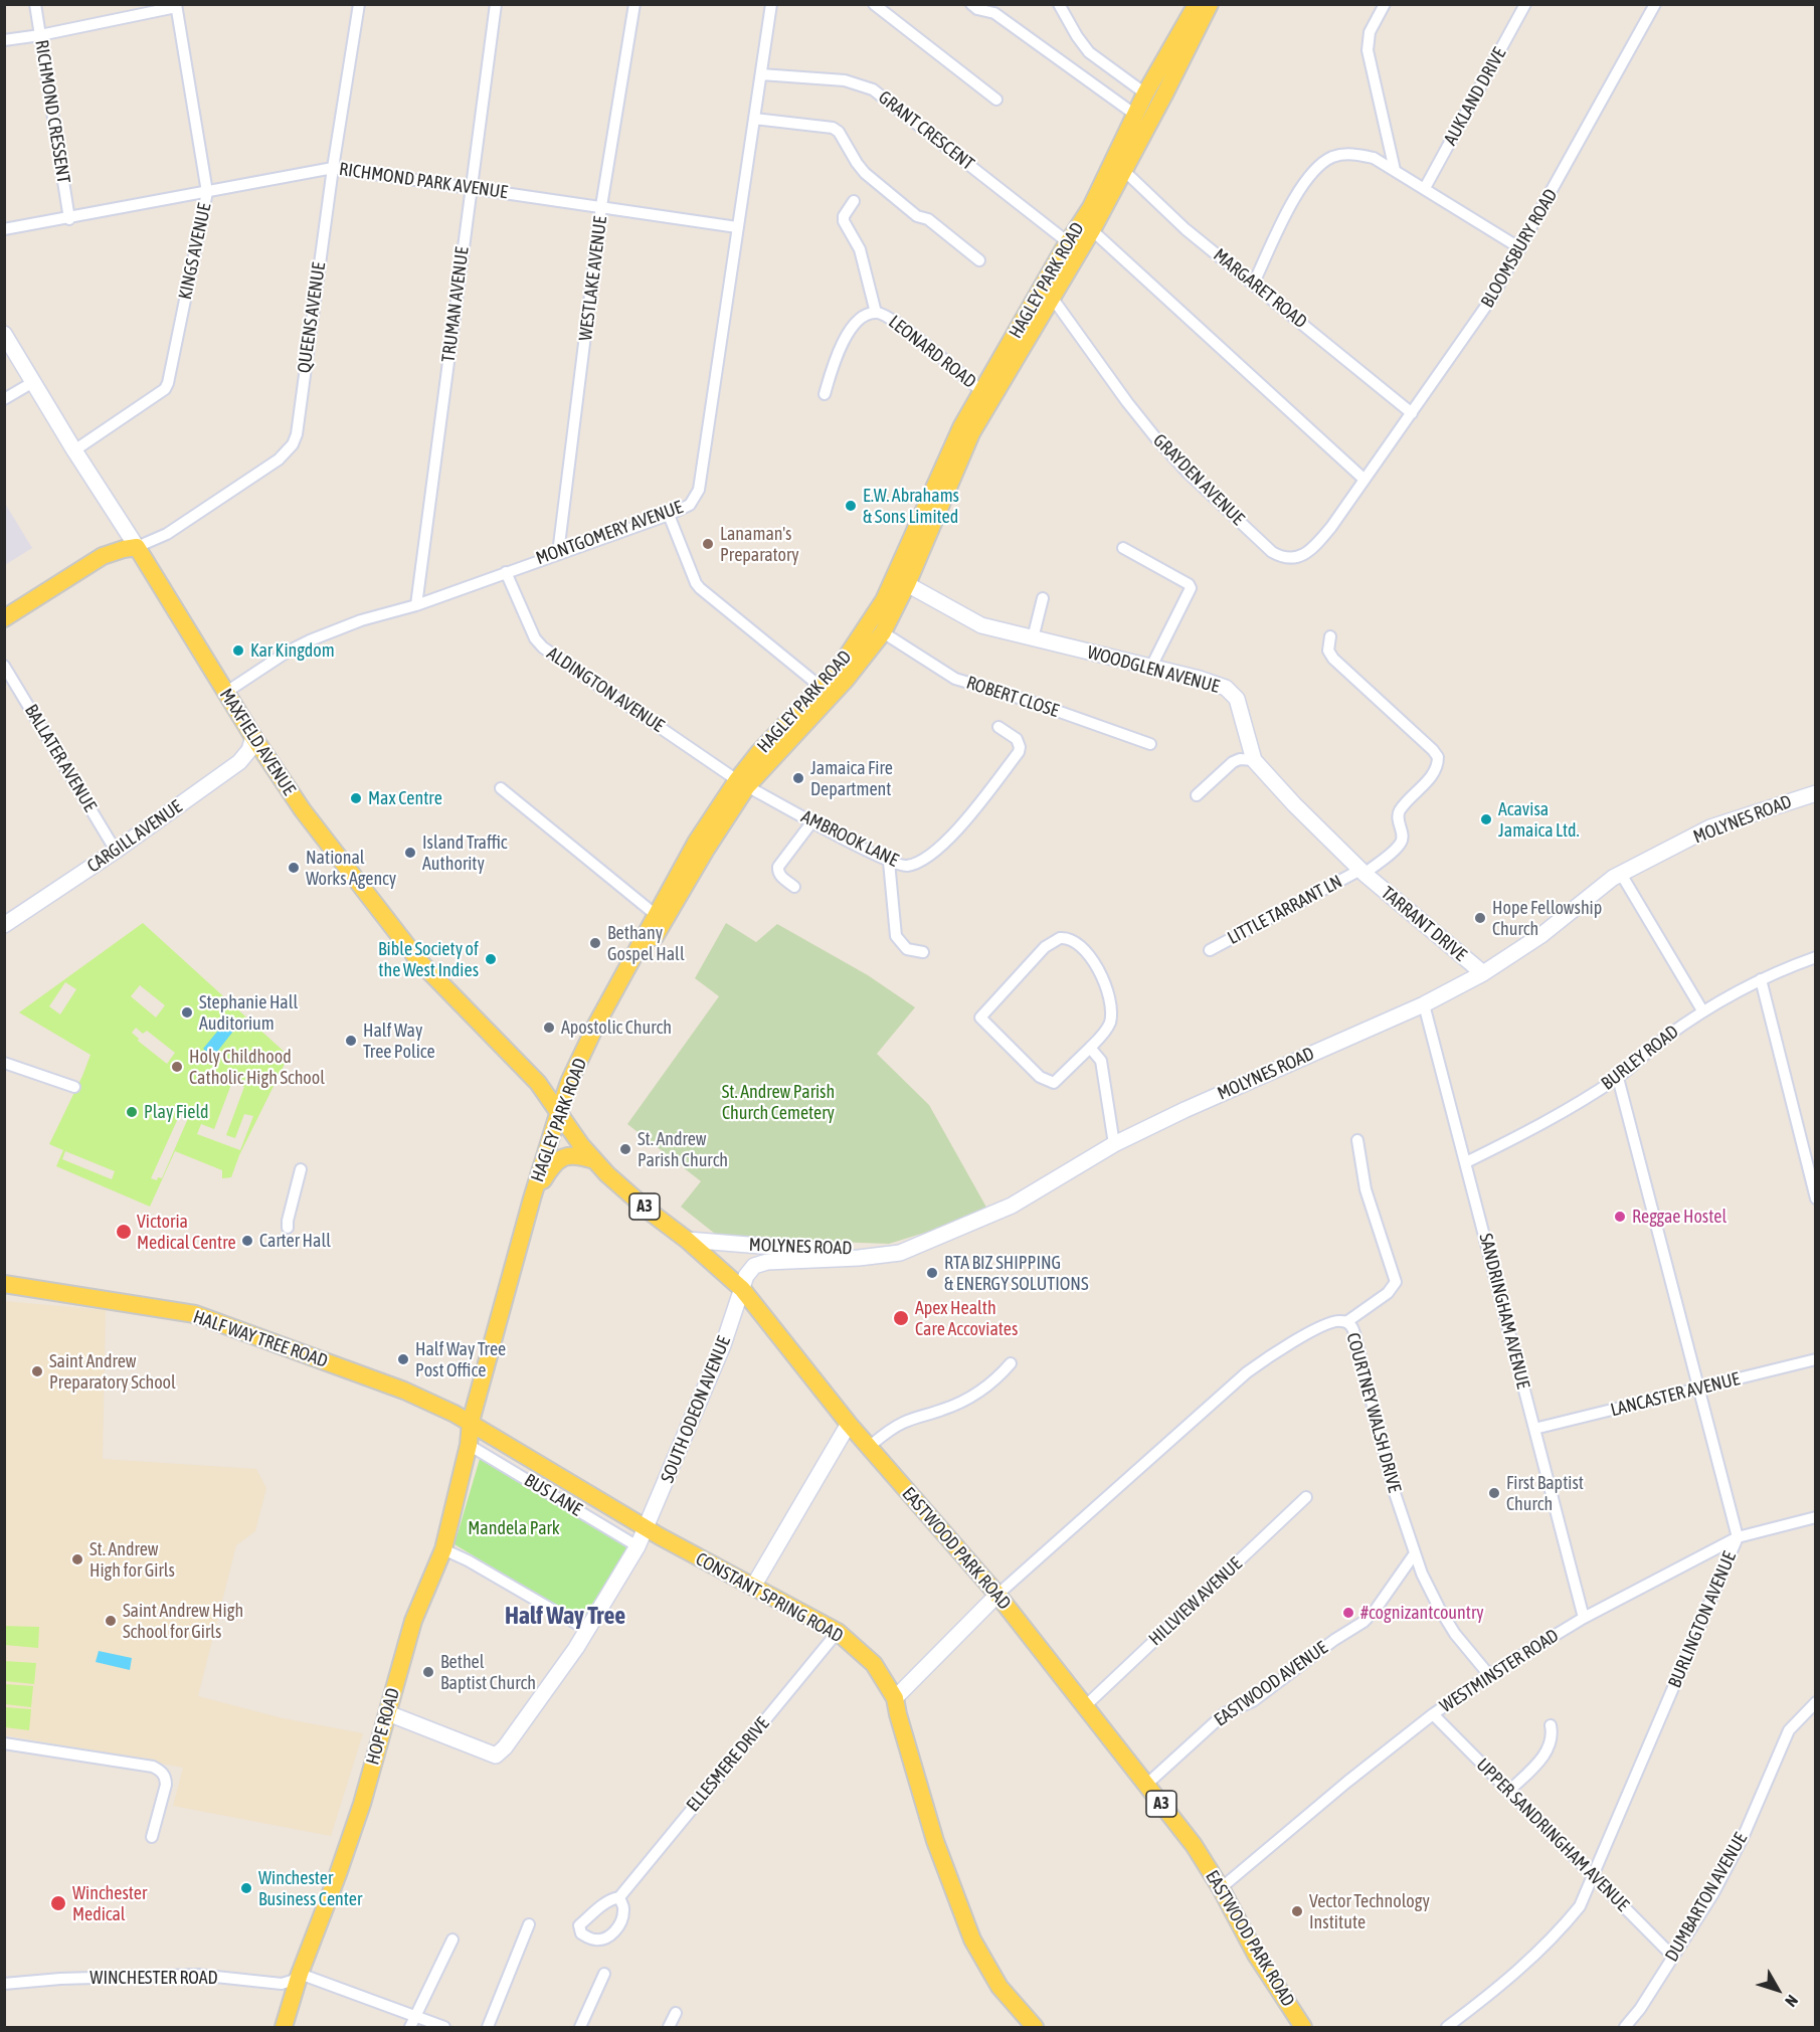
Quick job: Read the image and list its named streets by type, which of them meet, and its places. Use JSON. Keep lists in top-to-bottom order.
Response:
{
  "streets": {
    "main road": [
      "HAGLEY PARK ROAD",
      "WOODGLEN AVENUE",
      "MAXFIELD AVENUE",
      "MOLYNES ROAD",
      "CARGILL AVENUE",
      "TARRANT DRIVE",
      "A3",
      "HALF WAY TREE ROAD",
      "SOUTH ODEON AVENUE",
      "EASTWOOD PARK ROAD",
      "CONSTANT SPRING ROAD",
      "HOPE ROAD"
    ],
    "street": [
      "AUKLAND DRIVE",
      "RICHMOND CRESSENT",
      "GRANT CRESCENT",
      "RICHMOND PARK AVENUE",
      "BLOOMSBURY ROAD",
      "KINGS AVENUE",
      "WESTLAKE AVENUE",
      "MARGARET ROAD",
      "TRUMAN AVENUE",
      "QUEENS AVENUE",
      "LEONARD ROAD",
      "GRAYDEN AVENUE",
      "MONTGOMERY AVENUE",
      "ALDINGTON AVENUE",
      "ROBERT CLOSE",
      "BALLATER AVENUE",
      "AMBROOK LANE",
      "LITTLE TARRANT LN",
      "BURLEY ROAD",
      "SANDRINGHAM AVENUE",
      "LANCASTER AVENUE",
      "COURTNEY WALSH DRIVE",
      "BUS LANE",
      "HILLVIEW AVENUE",
      "BURLINGTON AVENUE",
      "WESTMINSTER ROAD",
      "EASTWOOD AVENUE",
      "ELLESMERE DRIVE",
      "UPPER SANDRINGHAM AVENUE",
      "DUMBARTON AVENUE",
      "WINCHESTER ROAD"
    ]
  },
  "crossings": [
    ["RICHMOND CRESSENT", "RICHMOND PARK AVENUE"],
    ["GRANT CRESCENT", "HAGLEY PARK ROAD"],
    ["GRANT CRESCENT", "MONTGOMERY AVENUE"],
    ["RICHMOND PARK AVENUE", "KINGS AVENUE"],
    ["RICHMOND PARK AVENUE", "WESTLAKE AVENUE"],
    ["RICHMOND PARK AVENUE", "TRUMAN AVENUE"],
    ["RICHMOND PARK AVENUE", "QUEENS AVENUE"],
    ["RICHMOND PARK AVENUE", "MONTGOMERY AVENUE"],
    ["BLOOMSBURY ROAD", "MARGARET ROAD"],
    ["BLOOMSBURY ROAD", "GRAYDEN AVENUE"],
    ["KINGS AVENUE", "MAXFIELD AVENUE"],
    ["WESTLAKE AVENUE", "MONTGOMERY AVENUE"],
    ["HAGLEY PARK ROAD", "MARGARET ROAD"],
    ["HAGLEY PARK ROAD", "LEONARD ROAD"],
    ["HAGLEY PARK ROAD", "GRAYDEN AVENUE"],
    ["HAGLEY PARK ROAD", "WOODGLEN AVENUE"],
    ["HAGLEY PARK ROAD", "ALDINGTON AVENUE"],
    ["HAGLEY PARK ROAD", "ROBERT CLOSE"],
    ["HAGLEY PARK ROAD", "MAXFIELD AVENUE"],
    ["HAGLEY PARK ROAD", "AMBROOK LANE"],
    ["HAGLEY PARK ROAD", "HALF WAY TREE ROAD"],
    ["HAGLEY PARK ROAD", "EASTWOOD PARK ROAD"],
    ["HAGLEY PARK ROAD", "CONSTANT SPRING ROAD"],
    ["HAGLEY PARK ROAD", "HOPE ROAD"],
    ["TRUMAN AVENUE", "MONTGOMERY AVENUE"],
    ["QUEENS AVENUE", "MAXFIELD AVENUE"],
    ["MONTGOMERY AVENUE", "ALDINGTON AVENUE"],
    ["WOODGLEN AVENUE", "LITTLE TARRANT LN"],
    ["WOODGLEN AVENUE", "TARRANT DRIVE"],
    ["ALDINGTON AVENUE", "AMBROOK LANE"],
    ["MAXFIELD AVENUE", "CARGILL AVENUE"],
    ["MAXFIELD AVENUE", "EASTWOOD PARK ROAD"],
    ["BALLATER AVENUE", "CARGILL AVENUE"],
    ["MOLYNES ROAD", "TARRANT DRIVE"],
    ["MOLYNES ROAD", "SANDRINGHAM AVENUE"],
    ["MOLYNES ROAD", "SOUTH ODEON AVENUE"],
    ["MOLYNES ROAD", "EASTWOOD PARK ROAD"],
    ["LITTLE TARRANT LN", "TARRANT DRIVE"],
    ["BURLEY ROAD", "SANDRINGHAM AVENUE"],
    ["BURLEY ROAD", "BURLINGTON AVENUE"],
    ["SANDRINGHAM AVENUE", "LANCASTER AVENUE"],
    ["SANDRINGHAM AVENUE", "WESTMINSTER ROAD"],
    ["HALF WAY TREE ROAD", "CONSTANT SPRING ROAD"],
    ["HALF WAY TREE ROAD", "HOPE ROAD"],
    ["LANCASTER AVENUE", "BURLINGTON AVENUE"],
    ["SOUTH ODEON AVENUE", "BUS LANE"],
    ["SOUTH ODEON AVENUE", "EASTWOOD PARK ROAD"],
    ["SOUTH ODEON AVENUE", "CONSTANT SPRING ROAD"],
    ["SOUTH ODEON AVENUE", "HOPE ROAD"],
    ["COURTNEY WALSH DRIVE", "EASTWOOD PARK ROAD"],
    ["COURTNEY WALSH DRIVE", "WESTMINSTER ROAD"],
    ["COURTNEY WALSH DRIVE", "EASTWOOD AVENUE"],
    ["BUS LANE", "HOPE ROAD"],
    ["EASTWOOD PARK ROAD", "HILLVIEW AVENUE"],
    ["EASTWOOD PARK ROAD", "WESTMINSTER ROAD"],
    ["EASTWOOD PARK ROAD", "EASTWOOD AVENUE"],
    ["CONSTANT SPRING ROAD", "HOPE ROAD"],
    ["CONSTANT SPRING ROAD", "ELLESMERE DRIVE"],
    ["BURLINGTON AVENUE", "WESTMINSTER ROAD"],
    ["BURLINGTON AVENUE", "UPPER SANDRINGHAM AVENUE"],
    ["WESTMINSTER ROAD", "UPPER SANDRINGHAM AVENUE"],
    ["HOPE ROAD", "WINCHESTER ROAD"],
    ["UPPER SANDRINGHAM AVENUE", "DUMBARTON AVENUE"]
  ],
  "districts": ["Half Way Tree"],
  "parks": ["St. Andrew Parish Church Cemetery", "Mandela Park"],
  "places": [
    "E.W. Abrahams & Sons Limited",
    "Lanaman's Preparatory",
    "Kar Kingdom",
    "Jamaica Fire Department",
    "Max Centre",
    "Acavisa Jamaica Ltd.",
    "Island Traffic Authority",
    "National Works Agency",
    "Hope Fellowship Church",
    "Bethany Gospel Hall",
    "Bible Society of the West Indies",
    "Stephanie Hall Auditorium",
    "Apostolic Church",
    "Half Way Tree Police",
    "Holy Childhood Catholic High School",
    "Play Field",
    "St. Andrew Parish Church",
    "Reggae Hostel",
    "Victoria Medical Centre",
    "Carter Hall",
    "RTA BIZ SHIPPING & ENERGY SOLUTIONS",
    "Apex Health Care Accoviates",
    "Half Way Tree Post Office",
    "Saint Andrew Preparatory School",
    "First Baptist Church",
    "St. Andrew High for Girls",
    "#cognizantcountry",
    "Saint Andrew High School for Girls",
    "Bethel Baptist Church",
    "Winchester Business Center",
    "Winchester Medical",
    "Vector Technology Institute"
  ],
  "north": "bottom right"
}
